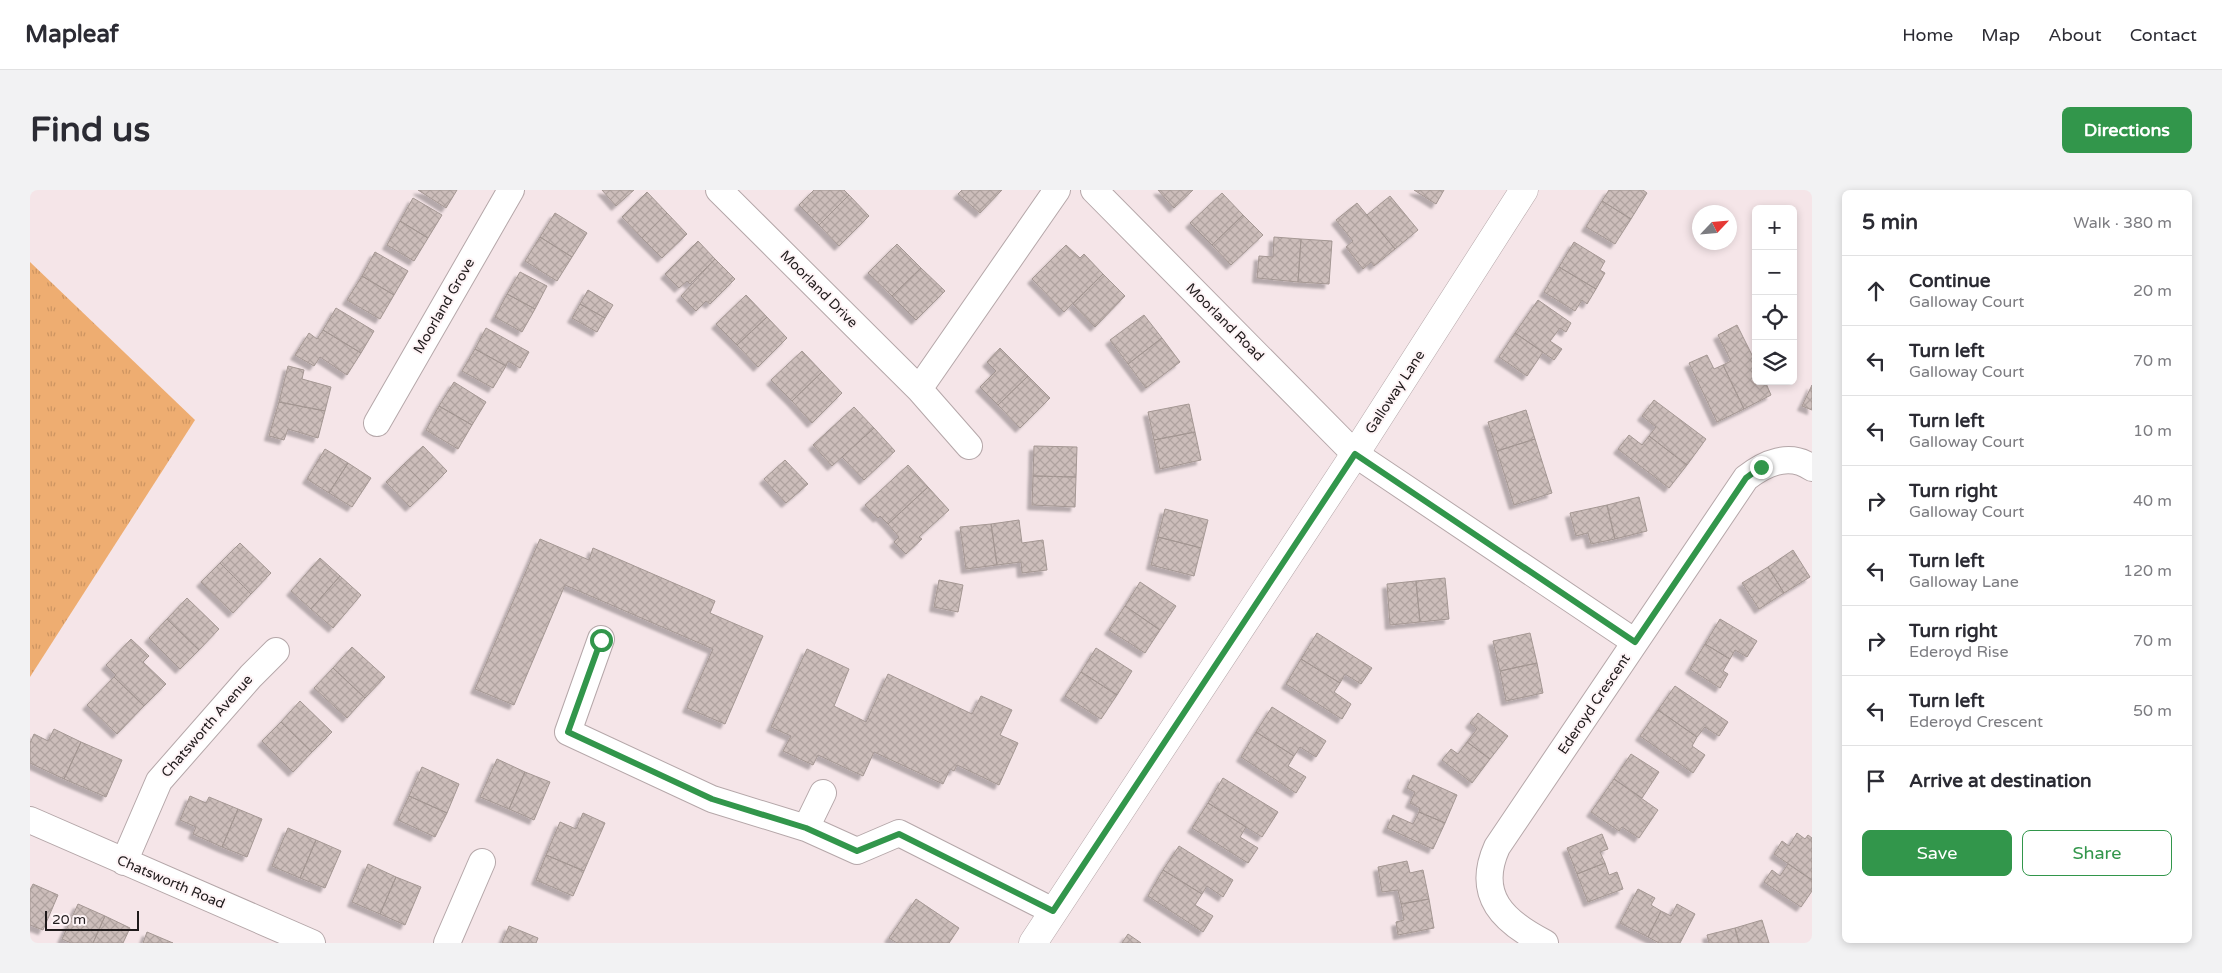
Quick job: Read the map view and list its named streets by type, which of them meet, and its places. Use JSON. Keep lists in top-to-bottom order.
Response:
{
  "streets": {
    "main road": ["Galloway Lane"],
    "street": [
      "Moorland Drive",
      "Moorland Grove",
      "Moorland Road",
      "Ederoyd Crescent",
      "Chatsworth Avenue",
      "Chatsworth Road"
    ]
  },
  "crossings": [
    ["Moorland Road", "Galloway Lane"],
    ["Moorland Road", "Ederoyd Crescent"],
    ["Chatsworth Avenue", "Chatsworth Road"]
  ],
  "scale_bar": "20 m",
  "north": "top right",
  "page": {
    "header": "Mapleaf",
    "nav": [
      "Home",
      "Map",
      "About",
      "Contact"
    ],
    "buttons": [
      "Directions",
      ["Save", "Share"]
    ],
    "title": "Find us",
    "heading": ["5 min", "Walk · 380 m"],
    "map_buttons": ["+", "−"],
    "list": [
      ["Continue", "Galloway Court", "20 m"],
      ["Turn left", "Galloway Court", "70 m"],
      ["Turn left", "Galloway Court", "10 m"],
      ["Turn right", "Galloway Court", "40 m"],
      ["Turn left", "Galloway Lane", "120 m"],
      ["Turn right", "Ederoyd Rise", "70 m"],
      ["Turn left", "Ederoyd Crescent", "50 m"],
      "Arrive at destination"
    ],
    "scale": "20 m"
  }
}
